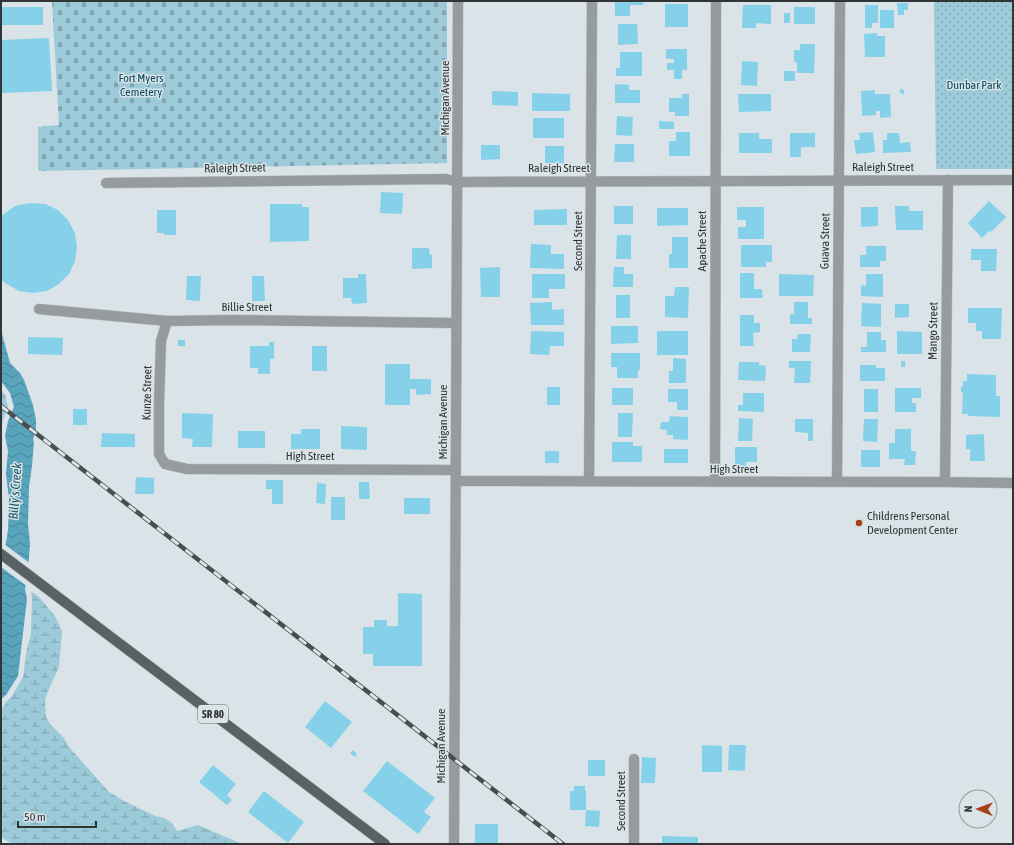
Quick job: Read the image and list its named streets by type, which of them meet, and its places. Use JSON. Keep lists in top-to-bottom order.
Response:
{
  "streets": {
    "main road": ["SR 80"],
    "street": [
      "Michigan Avenue",
      "Raleigh Street",
      "Second Street",
      "Apache Street",
      "Guava Street",
      "Billie Street",
      "Mango Street",
      "Kunze Street",
      "High Street"
    ]
  },
  "crossings": [
    ["Michigan Avenue", "Raleigh Street"],
    ["Michigan Avenue", "Billie Street"],
    ["Michigan Avenue", "High Street"],
    ["Raleigh Street", "Second Street"],
    ["Raleigh Street", "Apache Street"],
    ["Raleigh Street", "Guava Street"],
    ["Raleigh Street", "Mango Street"],
    ["Second Street", "High Street"],
    ["Apache Street", "High Street"],
    ["Guava Street", "High Street"],
    ["Billie Street", "Kunze Street"],
    ["Mango Street", "High Street"],
    ["Kunze Street", "High Street"]
  ],
  "water": ["Billy's Creek"],
  "parks": ["Fort Myers Cemetery", "Dunbar Park"],
  "places": ["Childrens Personal Development Center"],
  "scale_bar": "50 m",
  "north": "left"
}
